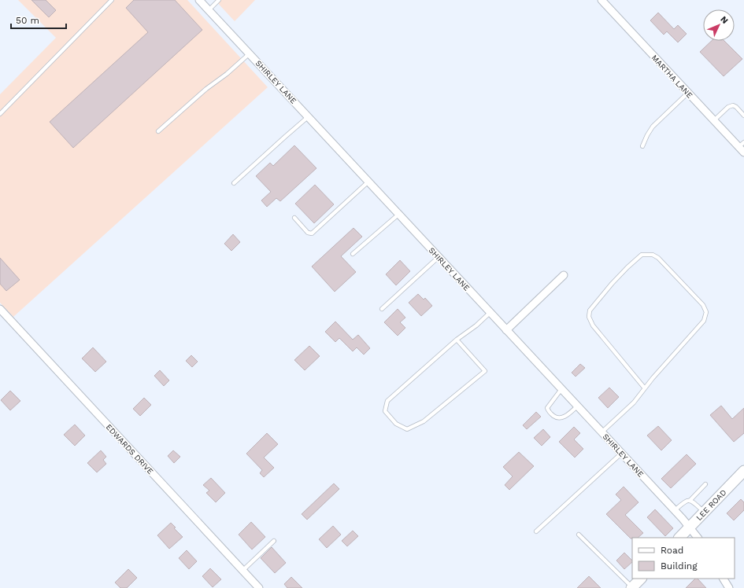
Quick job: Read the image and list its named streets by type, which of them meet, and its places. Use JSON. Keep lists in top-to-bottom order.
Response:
{
  "streets": {
    "main road": ["LEE ROAD"],
    "street": ["MARTHA LANE", "SHIRLEY LANE", "EDWARDS DRIVE"]
  },
  "crossings": [
    ["SHIRLEY LANE", "LEE ROAD"]
  ],
  "legend": ["Road", "Building"],
  "scale_bar": "50 m",
  "north": "top right"
}
